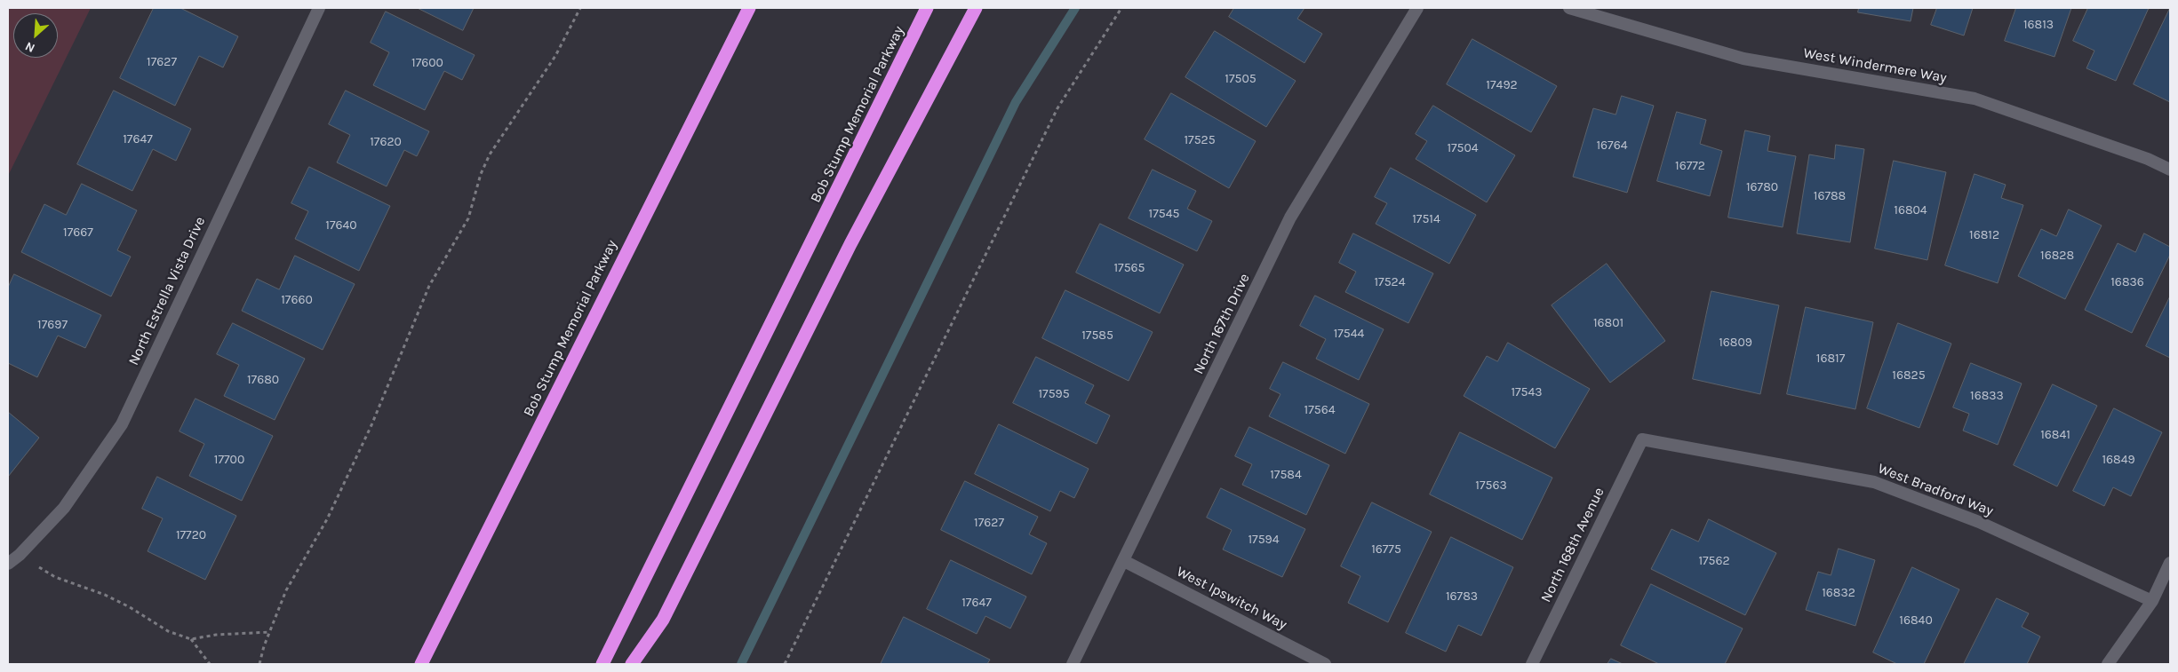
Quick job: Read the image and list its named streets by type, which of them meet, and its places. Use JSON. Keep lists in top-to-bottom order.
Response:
{
  "streets": {
    "highway": ["Bob Stump Memorial Parkway"],
    "street": [
      "West Windermere Way",
      "North Estrella Vista Drive",
      "North 167th Drive",
      "West Bradford Way",
      "North 168th Avenue",
      "West Ipswitch Way"
    ]
  },
  "crossings": [
    ["North 167th Drive", "West Ipswitch Way"],
    ["West Bradford Way", "North 168th Avenue"]
  ],
  "house_numbers": [
    "16813",
    "17627",
    "17600",
    "17505",
    "17492",
    "17647",
    "17525",
    "17620",
    "16764",
    "17504",
    "16772",
    "16780",
    "16788",
    "16804",
    "17545",
    "17514",
    "17640",
    "17667",
    "16812",
    "16828",
    "17565",
    "17524",
    "16836",
    "17660",
    "16801",
    "17697",
    "17544",
    "17585",
    "16809",
    "16817",
    "16825",
    "17680",
    "17543",
    "17595",
    "16833",
    "17564",
    "16841",
    "17700",
    "16849",
    "17584",
    "17563",
    "17627",
    "17720",
    "17594",
    "16775",
    "17562",
    "16832",
    "16783",
    "17647",
    "16840"
  ],
  "north": "bottom left"
}
